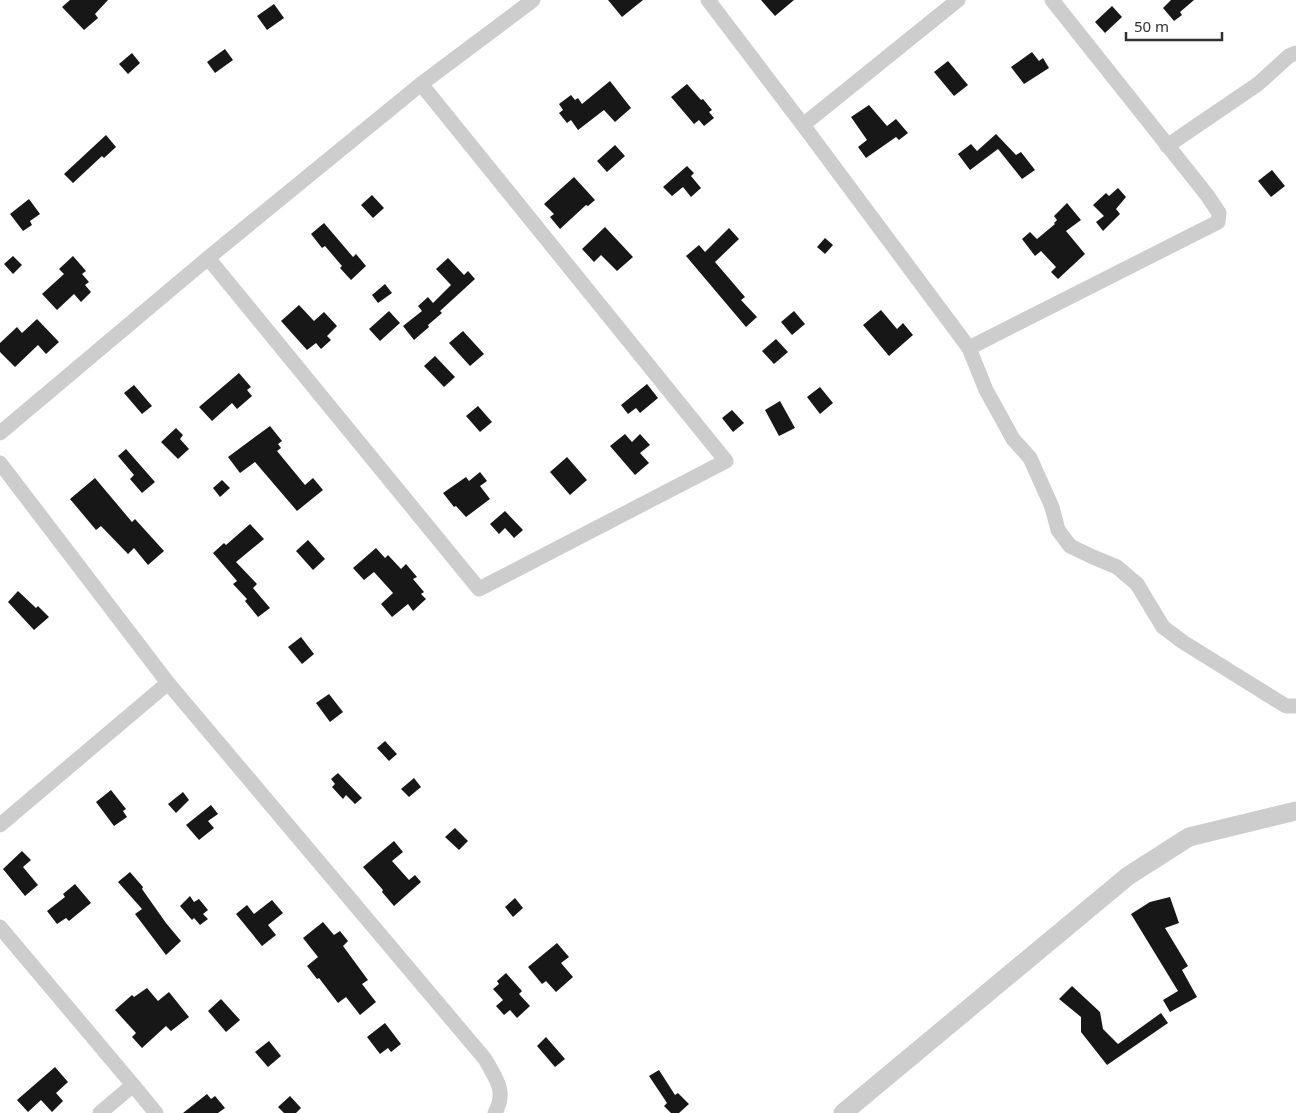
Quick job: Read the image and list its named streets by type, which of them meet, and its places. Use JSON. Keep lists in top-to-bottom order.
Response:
{
  "scale_bar": "50 m"
}
